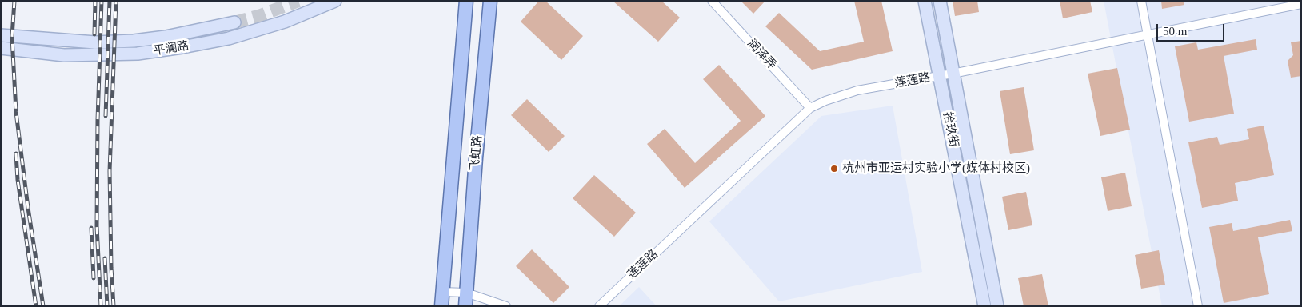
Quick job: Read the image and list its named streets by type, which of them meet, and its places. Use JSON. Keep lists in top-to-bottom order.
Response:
{
  "streets": {
    "main road": ["平澜路", "拾玖街", "飞虹路"],
    "street": ["润泽弄", "莲莲路"]
  },
  "crossings": [
    ["润泽弄", "莲莲路"],
    ["莲莲路", "拾玖街"]
  ],
  "places": ["杭州市亚运村实验小学(媒体村校区)"],
  "scale_bar": "50 m"
}
